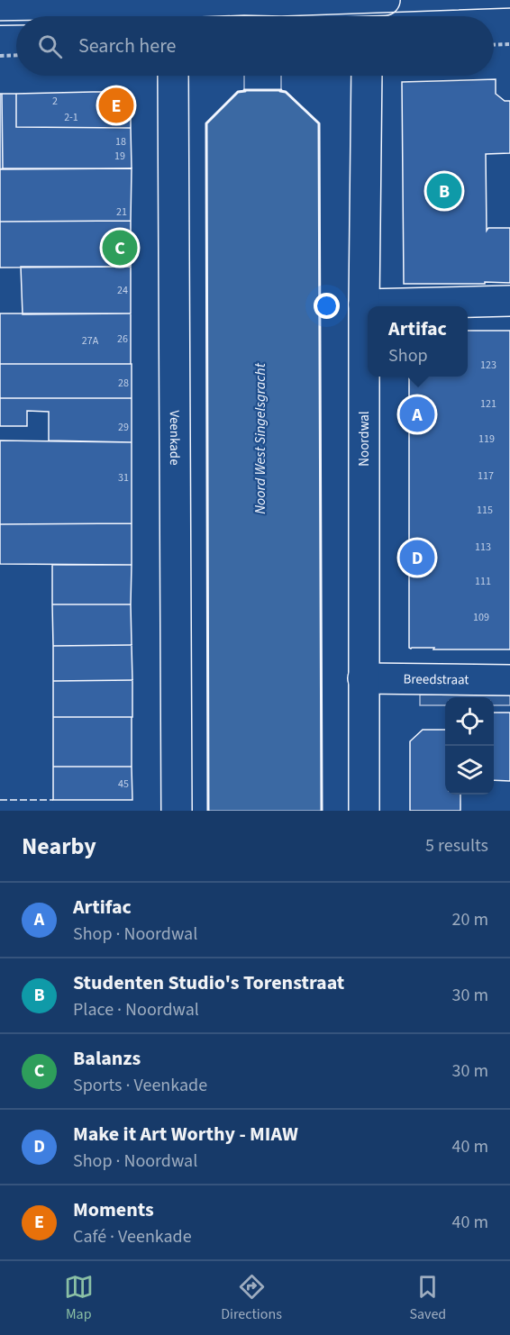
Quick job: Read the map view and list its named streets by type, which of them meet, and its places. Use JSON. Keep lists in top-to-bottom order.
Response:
{
  "streets": {
    "street": ["Veenkade", "Noordwal", "Breedstraat"]
  },
  "crossings": [
    ["Noordwal", "Breedstraat"]
  ],
  "water": ["Noord West Singelsgracht"],
  "house_numbers": [
    "2",
    "2-1",
    "18",
    "19",
    "21",
    "24",
    "26",
    "27A",
    "123",
    "28",
    "121",
    "29",
    "119",
    "117",
    "31",
    "115",
    "113",
    "111",
    "109",
    "45"
  ],
  "page": {
    "search": "Search here",
    "pins": [
      "E",
      "B",
      "C",
      "A",
      "D"
    ],
    "popup": ["Artifac", "Shop"],
    "heading": ["Nearby", "5 results"],
    "list": [
      {
        "mark": "A",
        "name": "Artifac",
        "note": "Shop · Noordwal",
        "value": "20 m"
      },
      {
        "mark": "B",
        "name": "Studenten Studio's Torenstraat",
        "note": "Place · Noordwal",
        "value": "30 m"
      },
      {
        "mark": "C",
        "name": "Balanzs",
        "note": "Sports · Veenkade",
        "value": "30 m"
      },
      {
        "mark": "D",
        "name": "Make it Art Worthy - MIAW",
        "note": "Shop · Noordwal",
        "value": "40 m"
      },
      {
        "mark": "E",
        "name": "Moments",
        "note": "Café · Veenkade",
        "value": "40 m"
      }
    ],
    "nav": ["Map", "Directions", "Saved"]
  }
}
